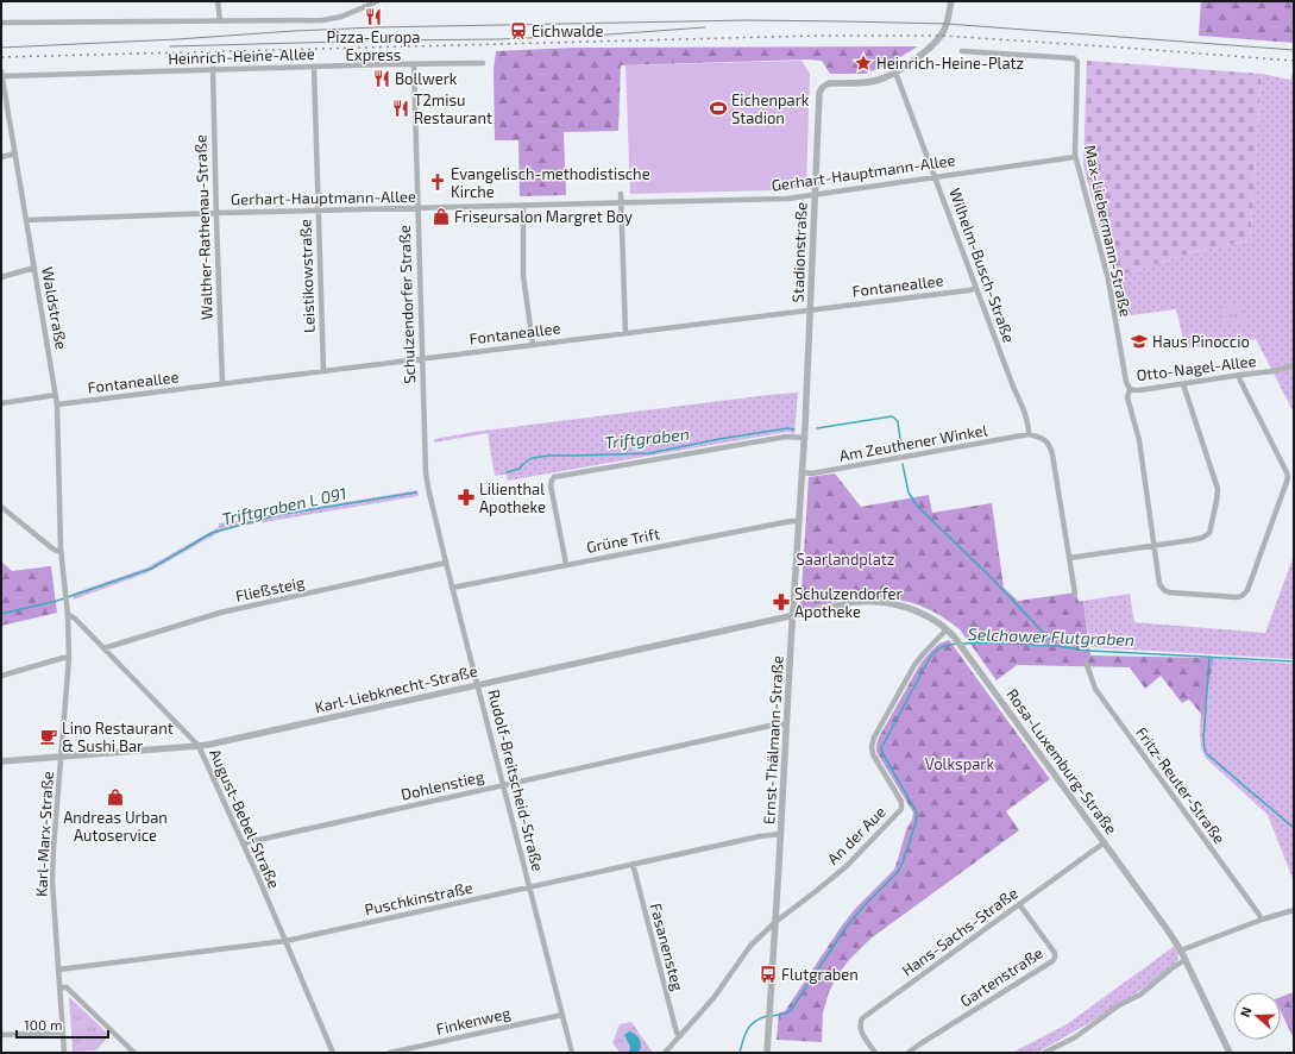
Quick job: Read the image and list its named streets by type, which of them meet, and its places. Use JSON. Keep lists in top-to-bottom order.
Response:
{
  "streets": {
    "street": [
      "Heinrich-Heine-Allee",
      "Gerhart-Hauptmann-Allee",
      "Walther-Rathenau-Straße",
      "Max-Liebermann-Straße",
      "Stadionstraße",
      "Wilhelm-Busch-Straße",
      "Leistikowstraße",
      "Fontaneallee",
      "Schulzendorfer Straße",
      "Waldstraße",
      "Otto-Nagel-Allee",
      "Am Zeuthener Winkel",
      "Grüne Trift",
      "Fließsteig",
      "Karl-Liebknecht-Straße",
      "Ernst-Thälmann-Straße",
      "Rosa-Luxemburg-Straße",
      "Rudolf-Breitscheid-Straße",
      "Dohlenstieg",
      "Fritz-Reuter-Straße",
      "August-Bebel-Straße",
      "Karl-Marx-Straße",
      "An der Aue",
      "Puschkinstraße",
      "Hans-Sachs-Straße",
      "Fasanensteg",
      "Gartenstraße",
      "Finkenweg"
    ]
  },
  "crossings": [
    ["Heinrich-Heine-Allee", "Walther-Rathenau-Straße"],
    ["Heinrich-Heine-Allee", "Leistikowstraße"],
    ["Heinrich-Heine-Allee", "Schulzendorfer Straße"],
    ["Heinrich-Heine-Allee", "Waldstraße"],
    ["Gerhart-Hauptmann-Allee", "Walther-Rathenau-Straße"],
    ["Gerhart-Hauptmann-Allee", "Max-Liebermann-Straße"],
    ["Gerhart-Hauptmann-Allee", "Stadionstraße"],
    ["Gerhart-Hauptmann-Allee", "Wilhelm-Busch-Straße"],
    ["Gerhart-Hauptmann-Allee", "Leistikowstraße"],
    ["Gerhart-Hauptmann-Allee", "Schulzendorfer Straße"],
    ["Gerhart-Hauptmann-Allee", "Waldstraße"],
    ["Walther-Rathenau-Straße", "Fontaneallee"],
    ["Max-Liebermann-Straße", "Otto-Nagel-Allee"],
    ["Stadionstraße", "Wilhelm-Busch-Straße"],
    ["Stadionstraße", "Fontaneallee"],
    ["Stadionstraße", "Ernst-Thälmann-Straße"],
    ["Wilhelm-Busch-Straße", "Fontaneallee"],
    ["Wilhelm-Busch-Straße", "Am Zeuthener Winkel"],
    ["Leistikowstraße", "Fontaneallee"],
    ["Fontaneallee", "Schulzendorfer Straße"],
    ["Fontaneallee", "Waldstraße"],
    ["Schulzendorfer Straße", "Rudolf-Breitscheid-Straße"],
    ["Am Zeuthener Winkel", "Ernst-Thälmann-Straße"],
    ["Grüne Trift", "Ernst-Thälmann-Straße"],
    ["Grüne Trift", "Rudolf-Breitscheid-Straße"],
    ["Fließsteig", "Rudolf-Breitscheid-Straße"],
    ["Fließsteig", "August-Bebel-Straße"],
    ["Karl-Liebknecht-Straße", "Ernst-Thälmann-Straße"],
    ["Karl-Liebknecht-Straße", "Rosa-Luxemburg-Straße"],
    ["Karl-Liebknecht-Straße", "Rudolf-Breitscheid-Straße"],
    ["Karl-Liebknecht-Straße", "August-Bebel-Straße"],
    ["Karl-Liebknecht-Straße", "Karl-Marx-Straße"],
    ["Ernst-Thälmann-Straße", "Rosa-Luxemburg-Straße"],
    ["Ernst-Thälmann-Straße", "Dohlenstieg"],
    ["Ernst-Thälmann-Straße", "An der Aue"],
    ["Ernst-Thälmann-Straße", "Puschkinstraße"],
    ["Rosa-Luxemburg-Straße", "An der Aue"],
    ["Rosa-Luxemburg-Straße", "Hans-Sachs-Straße"],
    ["Rudolf-Breitscheid-Straße", "Dohlenstieg"],
    ["Rudolf-Breitscheid-Straße", "Puschkinstraße"],
    ["Rudolf-Breitscheid-Straße", "Finkenweg"],
    ["Dohlenstieg", "August-Bebel-Straße"],
    ["August-Bebel-Straße", "Karl-Marx-Straße"],
    ["August-Bebel-Straße", "Puschkinstraße"],
    ["Karl-Marx-Straße", "Puschkinstraße"],
    ["Puschkinstraße", "Fasanensteg"],
    ["Hans-Sachs-Straße", "Gartenstraße"]
  ],
  "water": ["Triftgraben", "Triftgraben L 091", "Selchower Flutgraben"],
  "parks": ["Saarlandplatz", "Volkspark"],
  "places": {
    "restaurant": ["Pizza-Europa Express", "Bollwerk", "T2misu Restaurant"],
    "station": ["Eichwalde"],
    "place": ["Heinrich-Heine-Platz"],
    "sports": ["Eichenpark Stadion"],
    "church": ["Evangelisch-methodistische Kirche"],
    "shop": ["Friseursalon Margret Boy", "Andreas Urban Autoservice"],
    "school or university": ["Haus Pinoccio"],
    "pharmacy": ["Lilienthal Apotheke", "Schulzendorfer Apotheke"],
    "cafe": ["Lino Restaurant & Sushi Bar"],
    "bus stop": ["Flutgraben"]
  },
  "scale_bar": "100 m",
  "north": "left"
}
